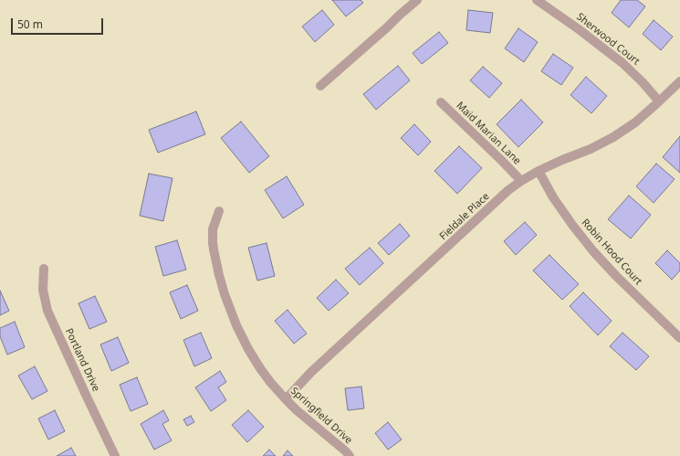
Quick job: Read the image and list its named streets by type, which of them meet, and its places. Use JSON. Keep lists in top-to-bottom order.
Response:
{
  "streets": {
    "street": [
      "Sherwood Court",
      "Maid Marian Lane",
      "Fieldale Place",
      "Robin Hood Court",
      "Portland Drive",
      "Springfield Drive"
    ]
  },
  "crossings": [
    ["Sherwood Court", "Fieldale Place"],
    ["Maid Marian Lane", "Fieldale Place"],
    ["Fieldale Place", "Robin Hood Court"],
    ["Fieldale Place", "Springfield Drive"]
  ],
  "scale_bar": "50 m"
}
